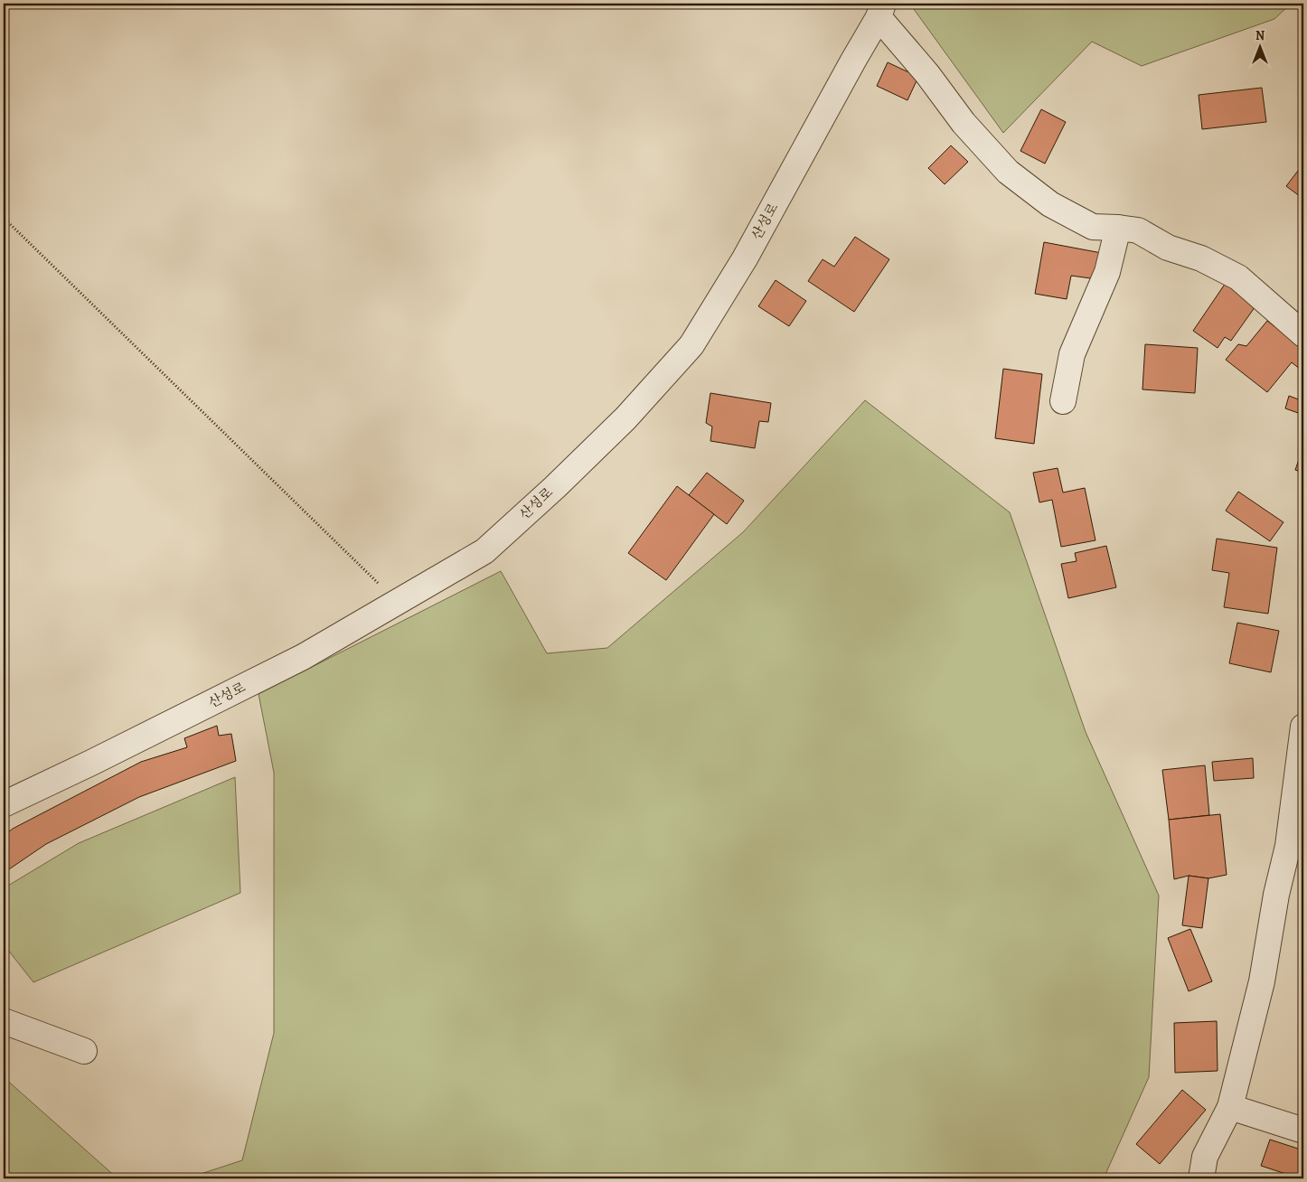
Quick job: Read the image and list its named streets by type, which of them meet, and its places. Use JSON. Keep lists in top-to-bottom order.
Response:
{
  "streets": {
    "street": ["산성로"]
  },
  "north": "top"
}
